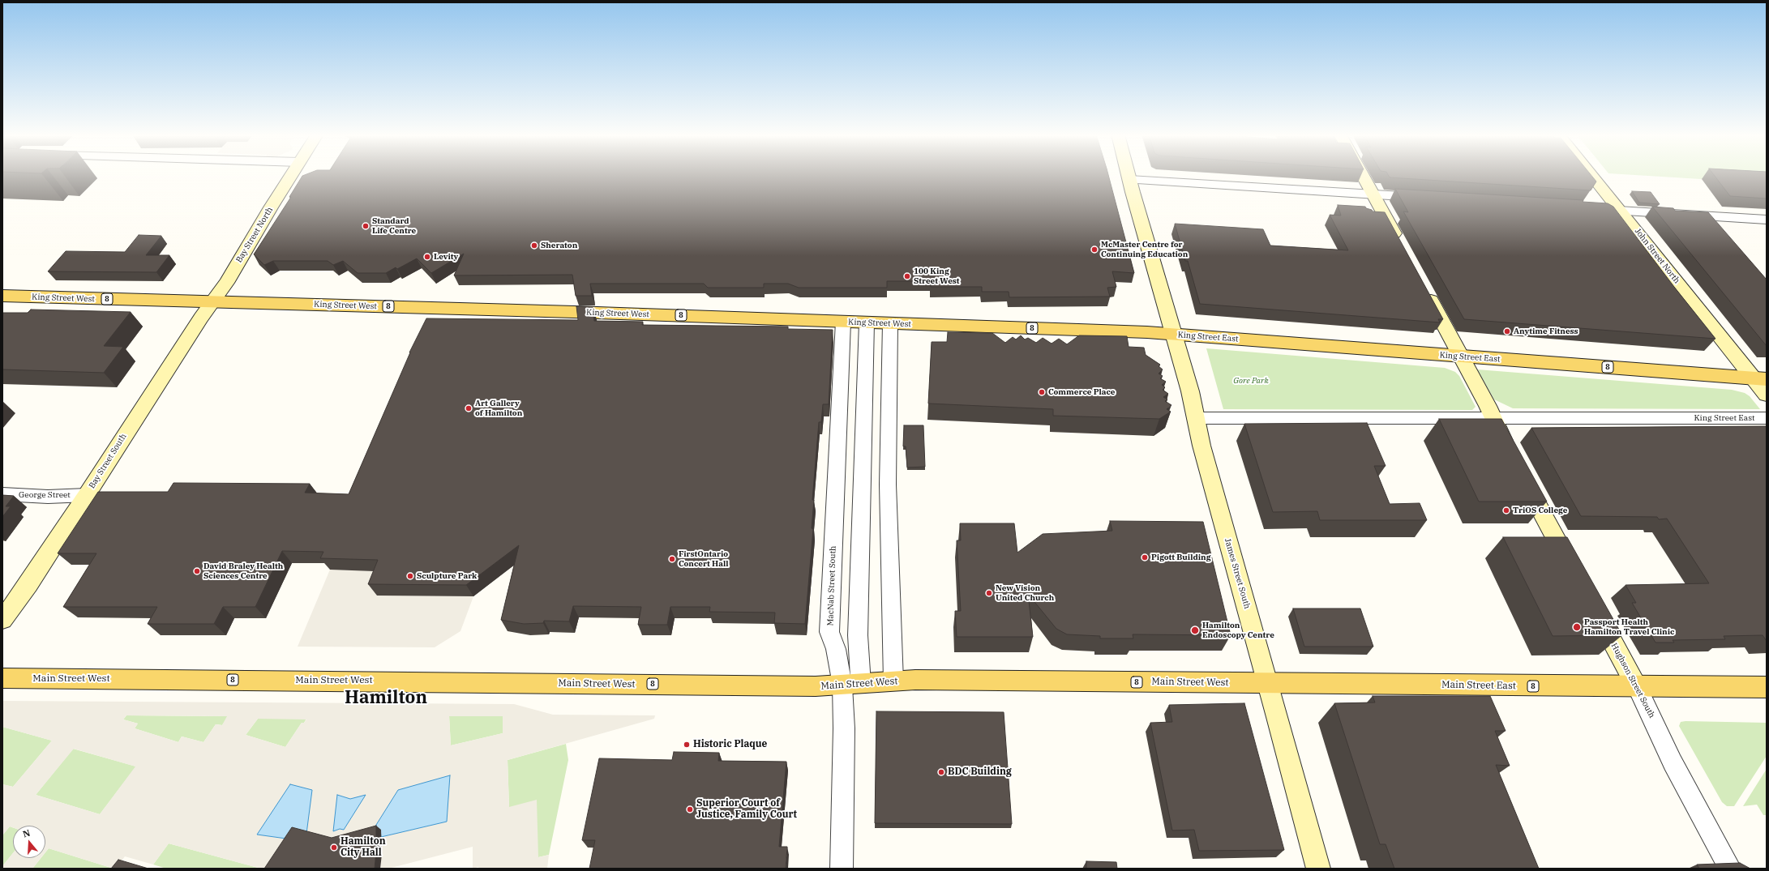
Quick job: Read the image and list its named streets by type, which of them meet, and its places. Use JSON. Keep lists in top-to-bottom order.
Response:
{
  "streets": {
    "main road": [
      "Bay Street North",
      "John Street North",
      "King Street West",
      "8",
      "King Street East",
      "Bay Street South",
      "James Street South",
      "Main Street West",
      "Hughson Street South",
      "Main Street East"
    ],
    "street": ["George Street", "MacNab Street South"]
  },
  "crossings": [
    ["Bay Street North", "King Street West"],
    ["Bay Street North", "Bay Street South"],
    ["John Street North", "King Street East"],
    ["King Street West", "King Street East"],
    ["King Street West", "Bay Street South"],
    ["King Street West", "James Street South"],
    ["King Street West", "MacNab Street South"],
    ["King Street East", "James Street South"],
    ["Bay Street South", "George Street"],
    ["James Street South", "Main Street West"],
    ["James Street South", "Main Street East"],
    ["MacNab Street South", "Main Street West"],
    ["Main Street West", "Main Street East"],
    ["Hughson Street South", "Main Street East"]
  ],
  "districts": ["Hamilton"],
  "parks": ["Gore Park"],
  "places": [
    "Standard Life Centre",
    "Sheraton",
    "McMaster Centre for Continuing Education",
    "Levity",
    "100 King Street West",
    "Anytime Fitness",
    "Commerce Place",
    "Art Gallery of Hamilton",
    "TriOS College",
    "Pigott Building",
    "FirstOntario Concert Hall",
    "David Braley Health Sciences Centre",
    "Sculpture Park",
    "New Vision United Church",
    "Passport Health Hamilton Travel Clinic",
    "Hamilton Endoscopy Centre",
    "Historic Plaque",
    "BDC Building",
    "Superior Court of Justice, Family Court",
    "Hamilton City Hall"
  ],
  "north": "top"
}
